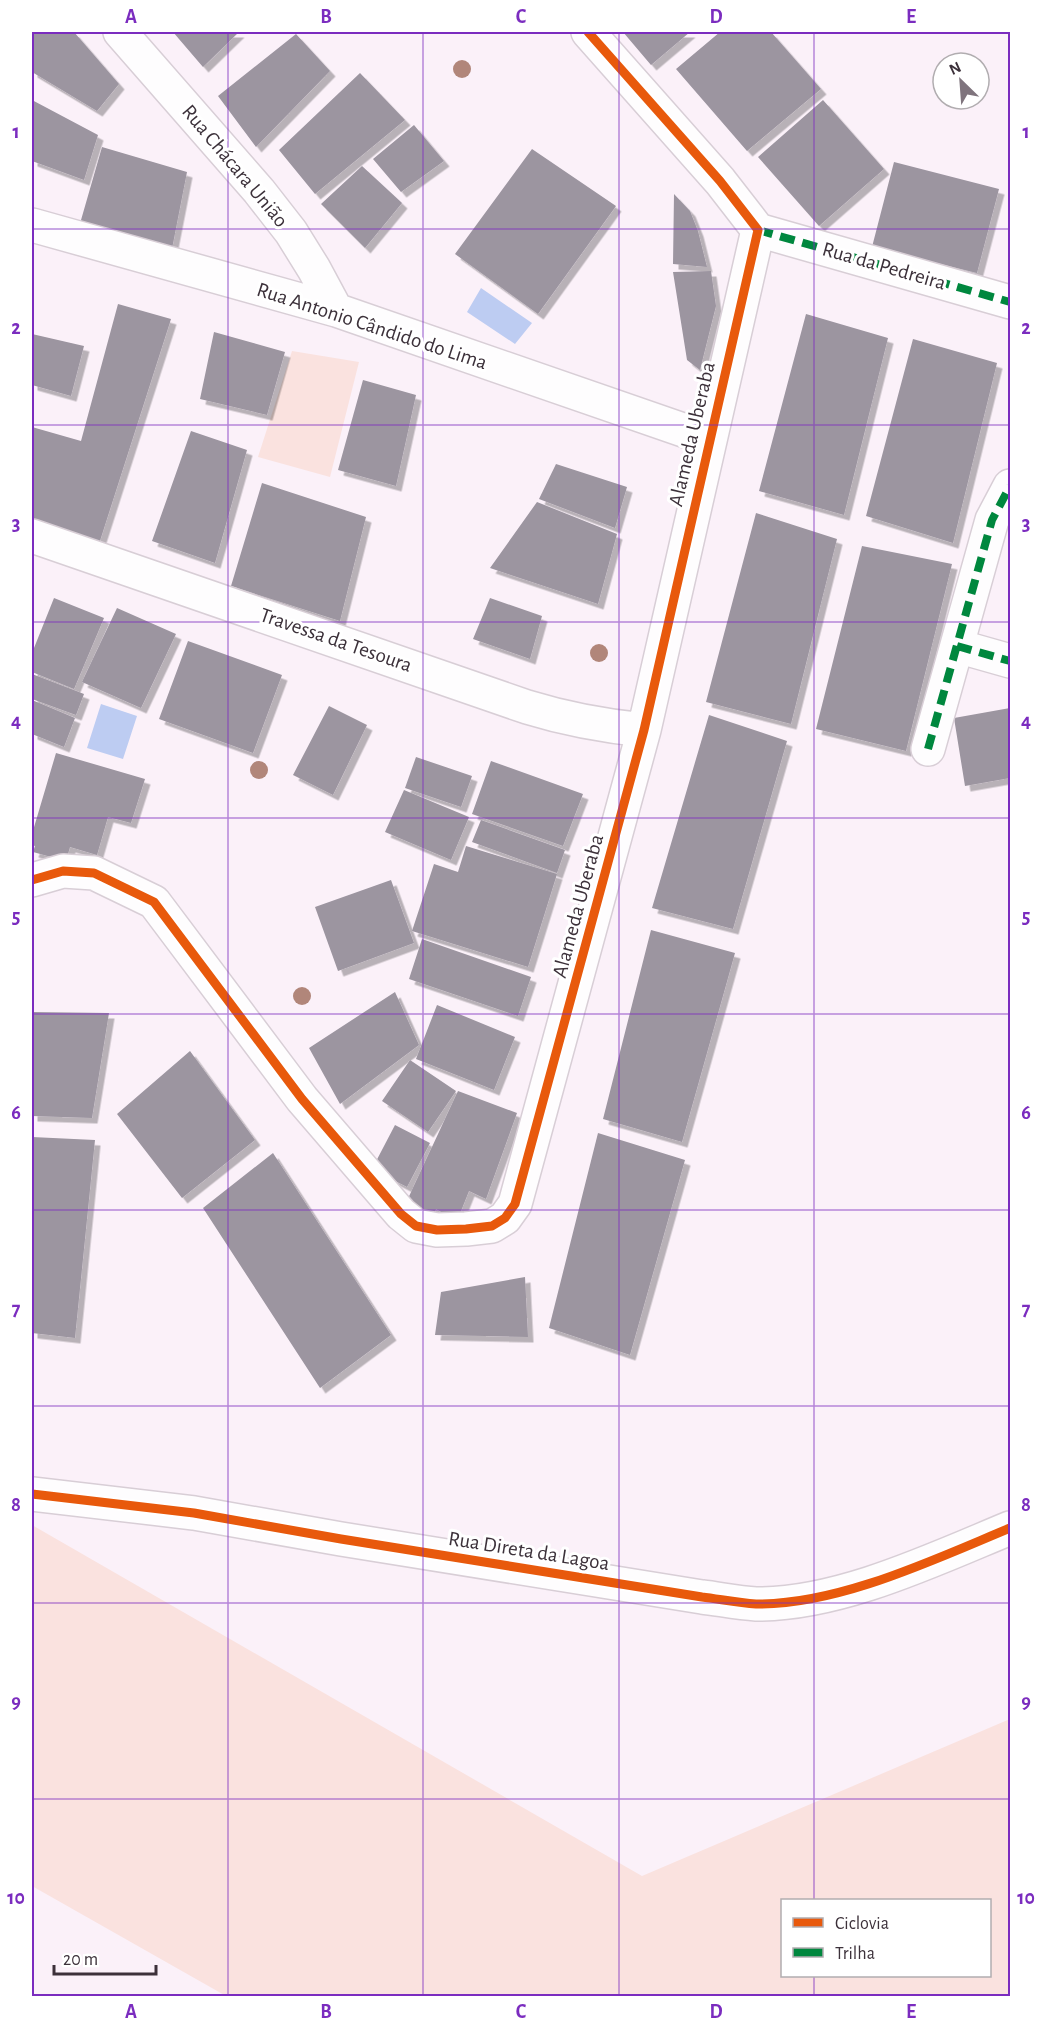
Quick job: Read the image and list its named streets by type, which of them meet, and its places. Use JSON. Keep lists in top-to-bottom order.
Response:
{
  "streets": {
    "street": [
      "Rua Chácara União",
      "Rua da Pedreira",
      "Rua Antonio Cândido do Lima",
      "Alameda Uberaba",
      "Travessa da Tesoura",
      "Rua Direta da Lagoa"
    ]
  },
  "crossings": [
    ["Rua Chácara União", "Rua Antonio Cândido do Lima"],
    ["Rua da Pedreira", "Alameda Uberaba"],
    ["Rua Antonio Cândido do Lima", "Alameda Uberaba"],
    ["Alameda Uberaba", "Travessa da Tesoura"]
  ],
  "legend": ["Ciclovia", "Trilha"],
  "scale_bar": "20 m",
  "north": "top left",
  "grid": {
    "columns": [
      "A",
      "B",
      "C",
      "D",
      "E"
    ],
    "rows": [
      "1",
      "2",
      "3",
      "4",
      "5",
      "6",
      "7",
      "8",
      "9",
      "10"
    ]
  }
}
